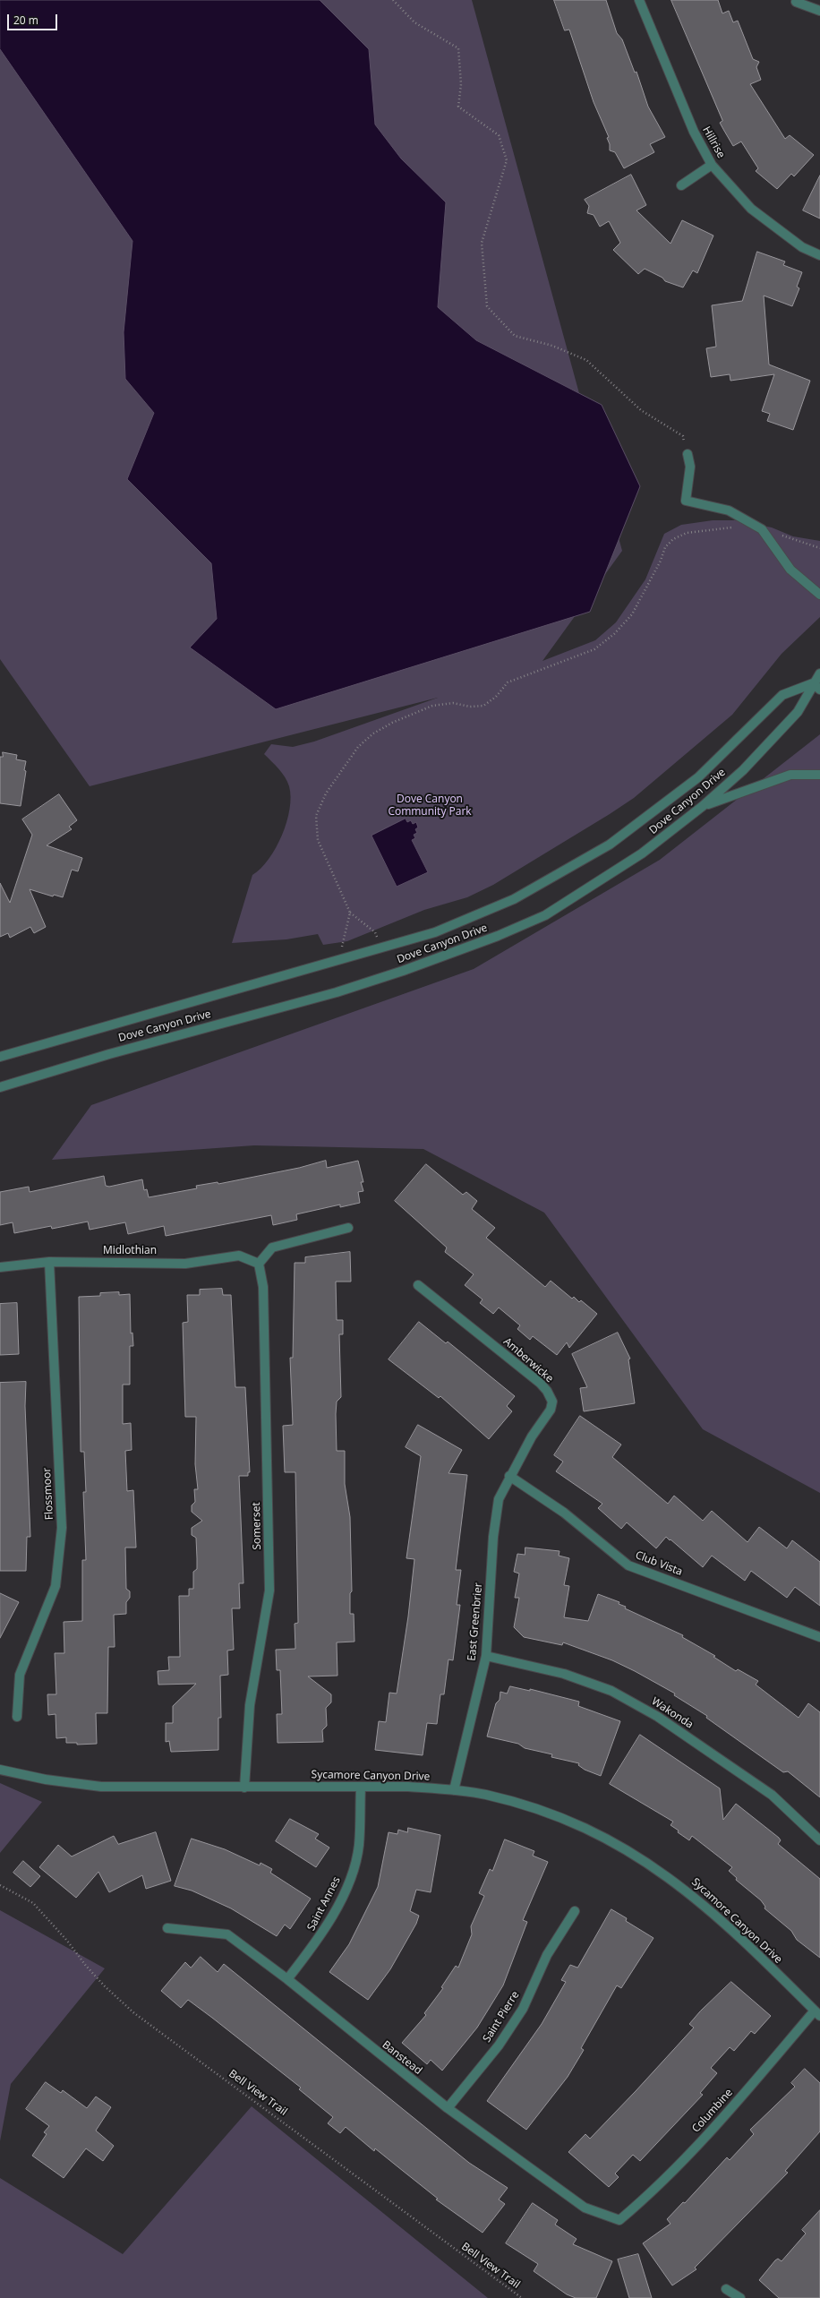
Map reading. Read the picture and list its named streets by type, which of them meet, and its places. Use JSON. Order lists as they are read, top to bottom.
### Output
{
  "streets": {
    "street": [
      "Hillrise",
      "Dove Canyon Drive",
      "Midlothian",
      "Amberwicke",
      "Flossmoor",
      "Somerset",
      "Club Vista",
      "East Greenbrier",
      "Wakonda",
      "Sycamore Canyon Drive",
      "Saint Annes",
      "Saint Pierre",
      "Banstead",
      "Columbine"
    ],
    "path": ["Bell View Trail"]
  },
  "crossings": [
    ["Midlothian", "Flossmoor"],
    ["Midlothian", "Somerset"],
    ["Amberwicke", "Club Vista"],
    ["Amberwicke", "East Greenbrier"],
    ["Somerset", "Sycamore Canyon Drive"],
    ["Club Vista", "East Greenbrier"],
    ["East Greenbrier", "Wakonda"],
    ["East Greenbrier", "Sycamore Canyon Drive"],
    ["Sycamore Canyon Drive", "Saint Annes"],
    ["Sycamore Canyon Drive", "Columbine"],
    ["Saint Annes", "Banstead"],
    ["Saint Pierre", "Banstead"],
    ["Banstead", "Columbine"]
  ],
  "parks": ["Dove Canyon Community Park"],
  "scale_bar": "20 m"
}
